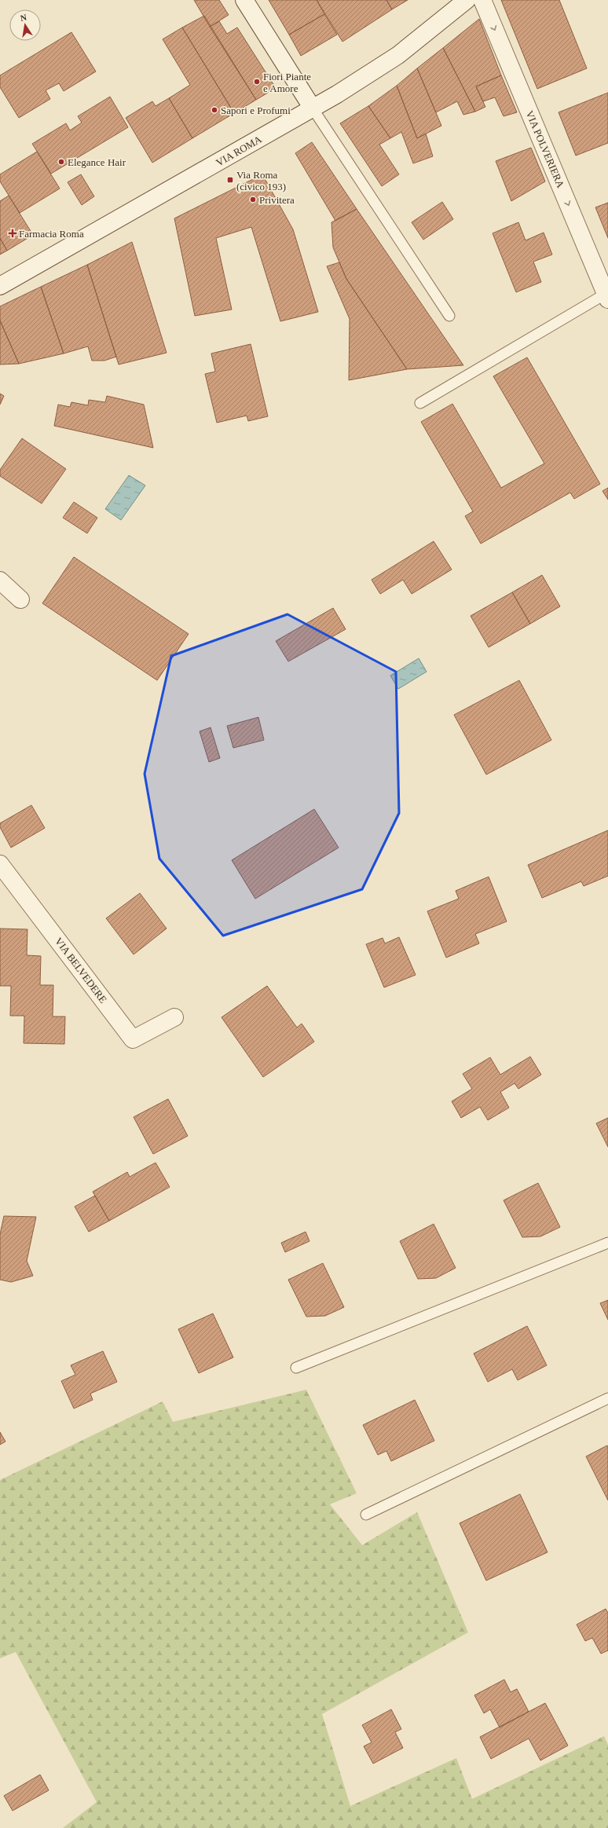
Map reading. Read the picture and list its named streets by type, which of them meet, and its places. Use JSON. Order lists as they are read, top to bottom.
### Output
{
  "streets": {
    "main road": ["VIA POLVERIERA", "VIA ROMA", "VIA BELVEDERE"]
  },
  "one_way": ["VIA POLVERIERA"],
  "places": {
    "other": [
      "Fiori Piante e Amore",
      "Sapori e Profumi",
      "Elegance Hair",
      "Privitera"
    ],
    "transit": ["Via Roma (civico 193)"],
    "health": ["Farmacia Roma"]
  },
  "north": "top"
}
